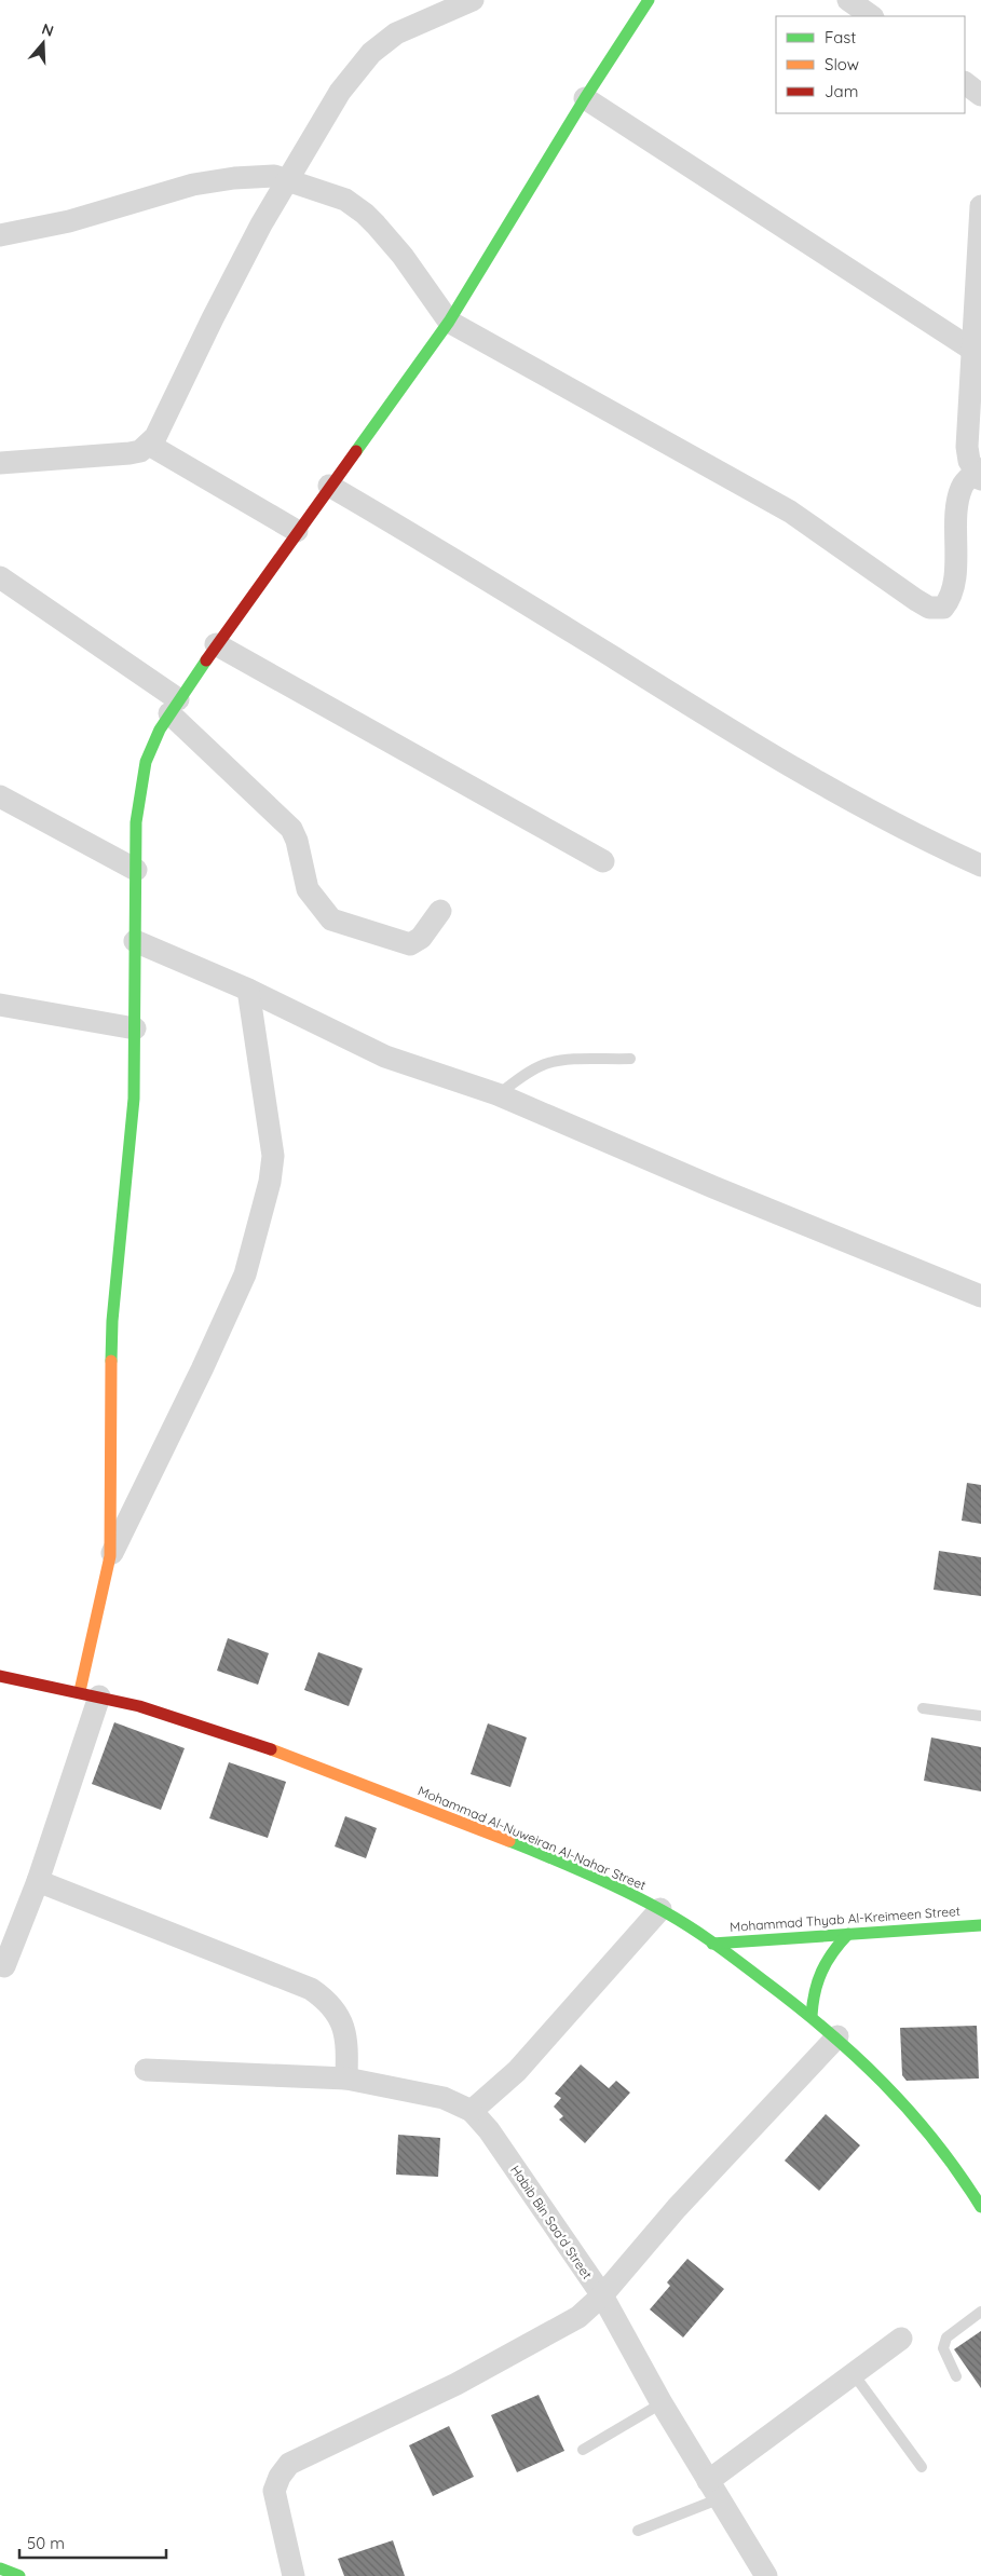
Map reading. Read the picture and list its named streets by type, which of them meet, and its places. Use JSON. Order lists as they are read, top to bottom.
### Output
{
  "streets": {
    "street": ["Mohammad Al-Nuweiran Al-Nahar Street", "Mohammad Thyab Al-Kreimeen Street", "Habib Bin Saa'd Street"]
  },
  "crossings": [
    ["Mohammad Al-Nuweiran Al-Nahar Street", "Mohammad Thyab Al-Kreimeen Street"]
  ],
  "legend": ["Fast", "Slow", "Jam"],
  "scale_bar": "50 m",
  "north": "top"
}
